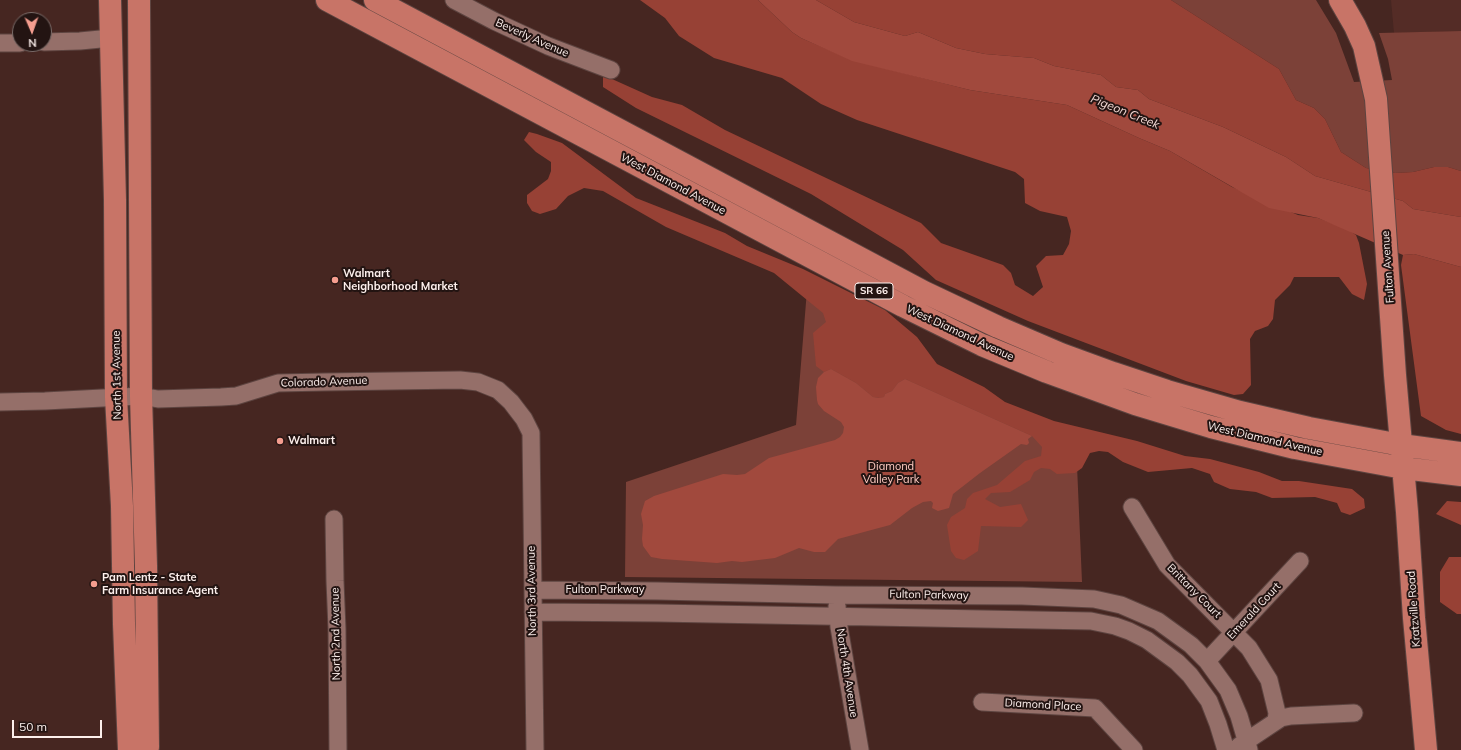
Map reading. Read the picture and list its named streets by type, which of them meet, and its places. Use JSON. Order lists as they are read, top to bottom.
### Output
{
  "streets": {
    "main road": [
      "West Diamond Avenue",
      "Fulton Avenue",
      "SR 66",
      "North 1st Avenue",
      "Kratzville Road"
    ],
    "street": [
      "Beverly Avenue",
      "Colorado Avenue",
      "Fulton Parkway",
      "North 3rd Avenue",
      "Brittany Court",
      "Emerald Court",
      "North 2nd Avenue",
      "North 4th Avenue",
      "Diamond Place"
    ]
  },
  "crossings": [
    ["West Diamond Avenue", "Fulton Avenue"],
    ["West Diamond Avenue", "Kratzville Road"],
    ["Fulton Avenue", "Kratzville Road"],
    ["North 1st Avenue", "Colorado Avenue"],
    ["Colorado Avenue", "North 3rd Avenue"],
    ["Fulton Parkway", "North 3rd Avenue"],
    ["Fulton Parkway", "Emerald Court"],
    ["Fulton Parkway", "North 4th Avenue"],
    ["Brittany Court", "Emerald Court"]
  ],
  "water": ["Pigeon Creek"],
  "parks": ["Diamond Valley Park"],
  "places": ["Walmart Neighborhood Market", "Walmart", "Pam Lentz - State Farm Insurance Agent"],
  "scale_bar": "50 m",
  "north": "bottom"
}
